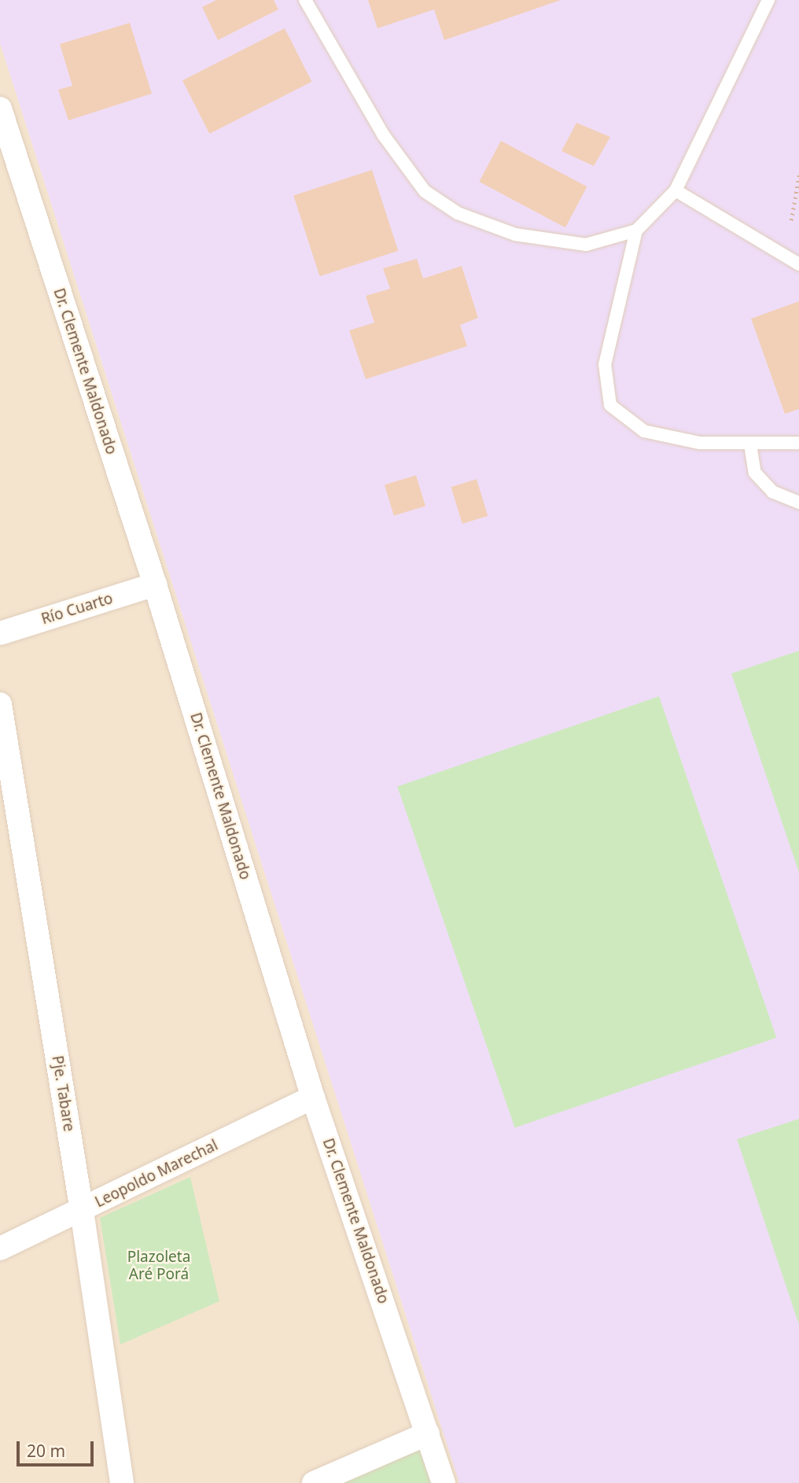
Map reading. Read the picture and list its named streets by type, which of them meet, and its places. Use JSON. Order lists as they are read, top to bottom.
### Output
{
  "streets": {
    "street": [
      "Dr. Clemente Maldonado",
      "Río Cuarto",
      "Pje. Tabare",
      "Leopoldo Marechal"
    ]
  },
  "crossings": [
    ["Dr. Clemente Maldonado", "Río Cuarto"],
    ["Dr. Clemente Maldonado", "Leopoldo Marechal"],
    ["Pje. Tabare", "Leopoldo Marechal"]
  ],
  "parks": ["Plazoleta Aré Porá"],
  "scale_bar": "20 m"
}
